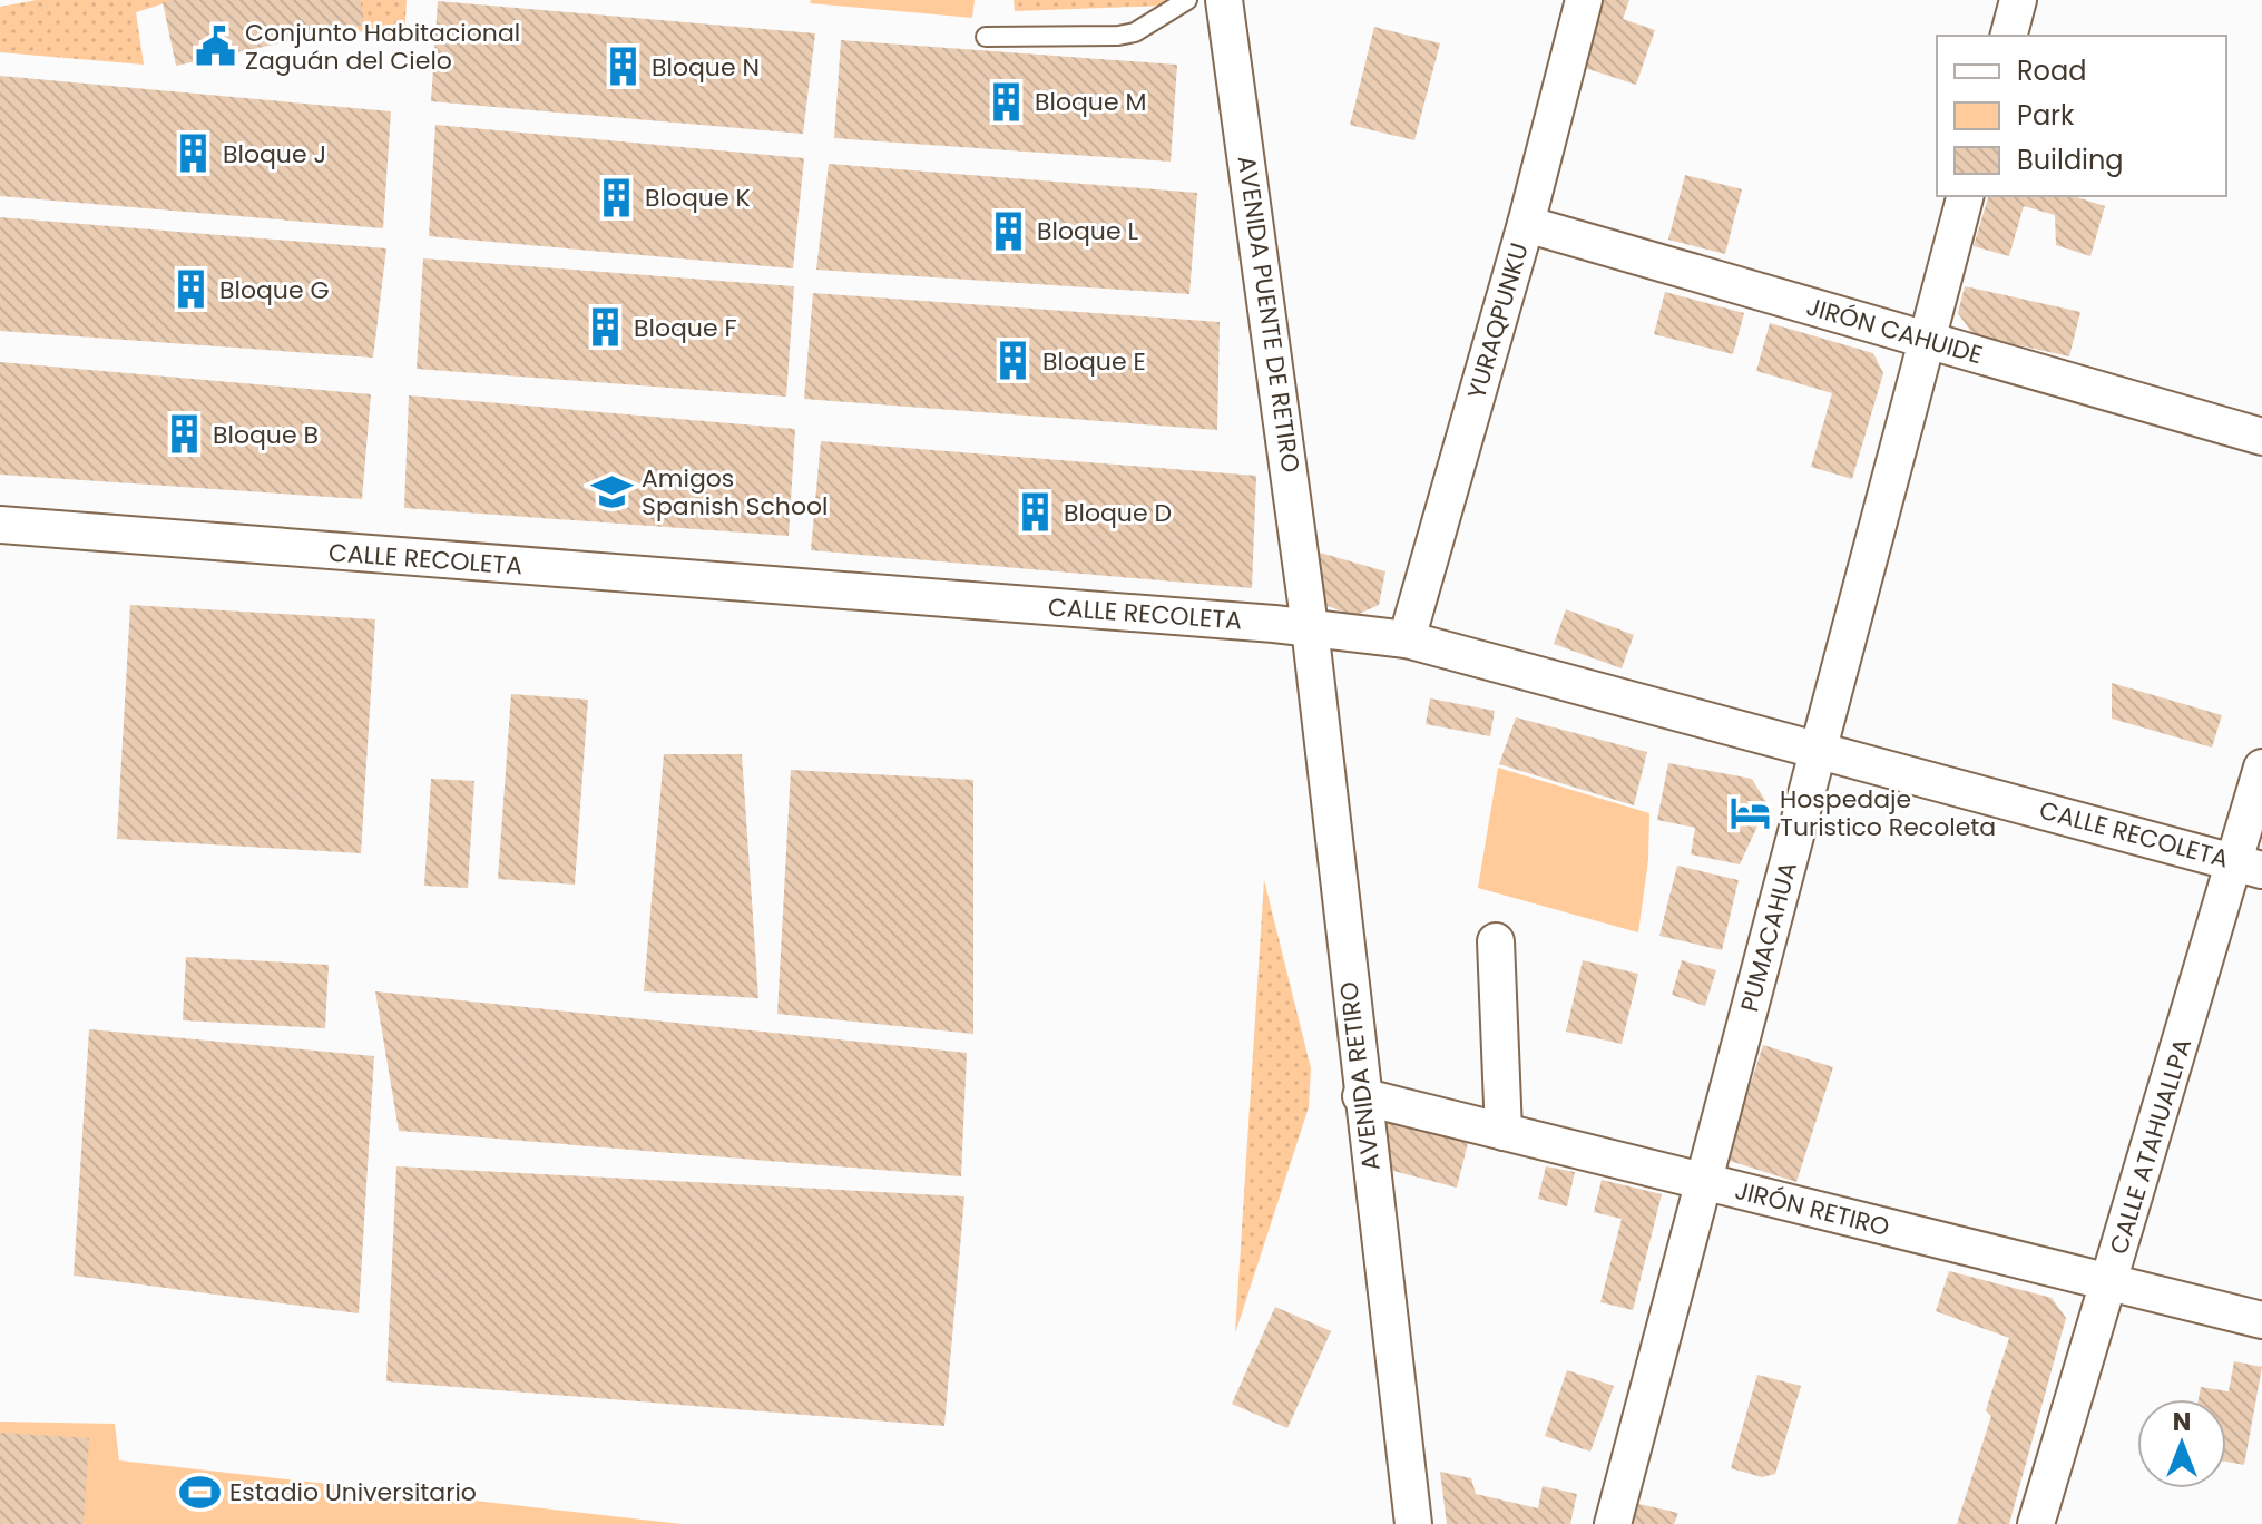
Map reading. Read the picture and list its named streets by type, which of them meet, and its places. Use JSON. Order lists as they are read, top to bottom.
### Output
{
  "streets": {
    "street": [
      "AVENIDA PUENTE DE RETIRO",
      "YURAQPUNKU",
      "JIRÓN CAHUIDE",
      "CALLE RECOLETA",
      "PUMACAHUA",
      "AVENIDA RETIRO",
      "CALLE ATAHUALLPA",
      "JIRÓN RETIRO"
    ]
  },
  "crossings": [
    ["AVENIDA PUENTE DE RETIRO", "CALLE RECOLETA"],
    ["AVENIDA PUENTE DE RETIRO", "AVENIDA RETIRO"],
    ["YURAQPUNKU", "JIRÓN CAHUIDE"],
    ["YURAQPUNKU", "CALLE RECOLETA"],
    ["JIRÓN CAHUIDE", "PUMACAHUA"],
    ["CALLE RECOLETA", "PUMACAHUA"],
    ["CALLE RECOLETA", "AVENIDA RETIRO"],
    ["CALLE RECOLETA", "CALLE ATAHUALLPA"],
    ["PUMACAHUA", "JIRÓN RETIRO"],
    ["AVENIDA RETIRO", "JIRÓN RETIRO"],
    ["CALLE ATAHUALLPA", "JIRÓN RETIRO"]
  ],
  "places": {
    "public building": ["Conjunto Habitacional Zaguán del Cielo"],
    "building": [
      "Bloque N",
      "Bloque M",
      "Bloque J",
      "Bloque K",
      "Bloque L",
      "Bloque G",
      "Bloque F",
      "Bloque E",
      "Bloque B",
      "Bloque D"
    ],
    "school or university": ["Amigos Spanish School"],
    "hotel": ["Hospedaje Turistico Recoleta"],
    "sports": ["Estadio Universitario"]
  },
  "legend": ["Road", "Park", "Building"],
  "north": "top"
}
